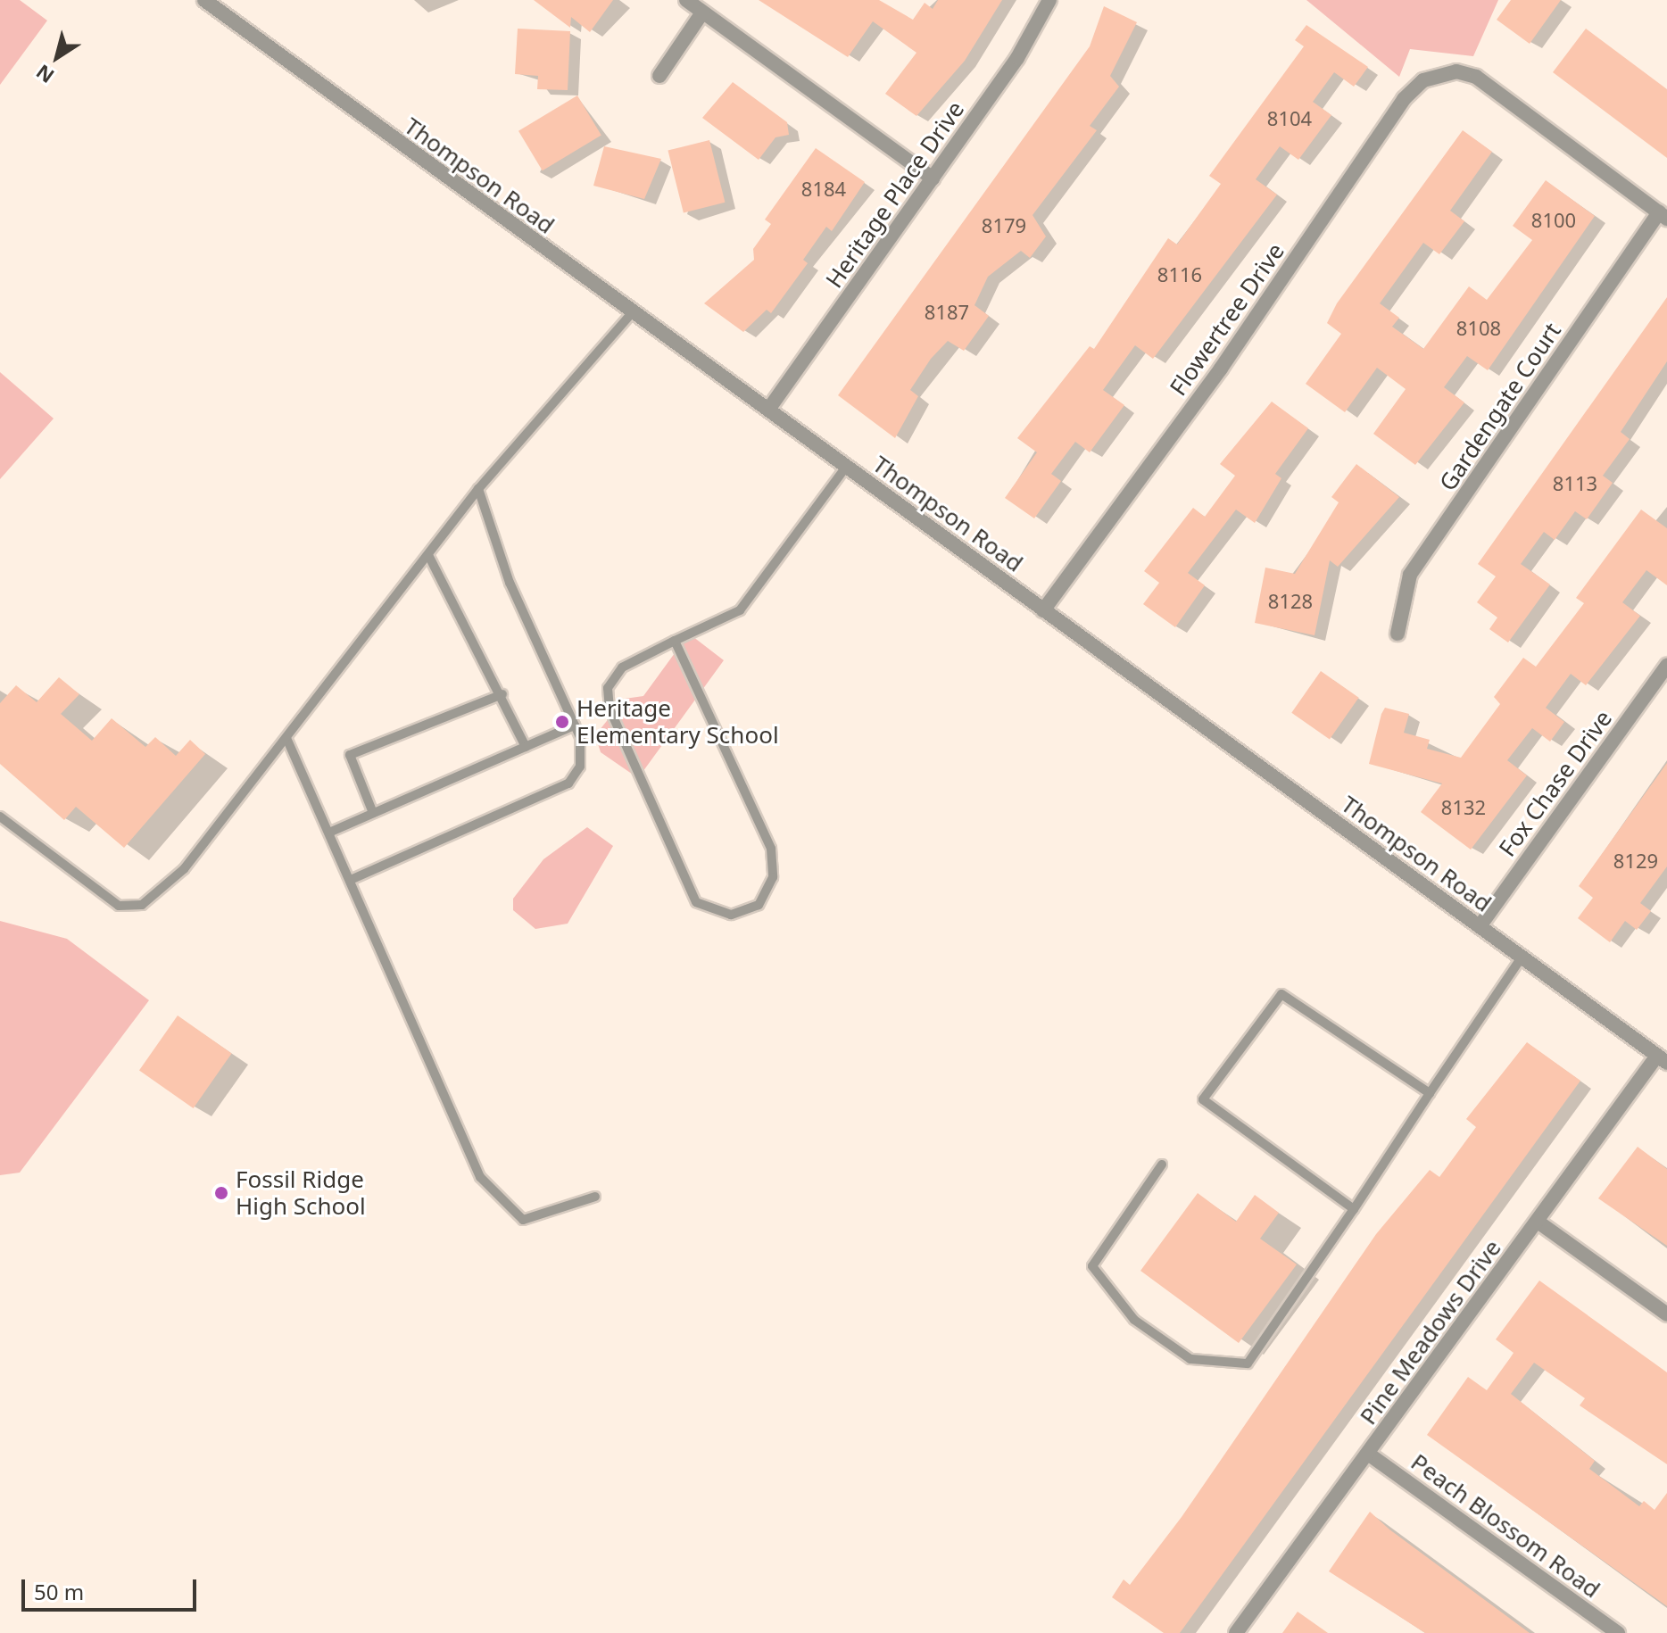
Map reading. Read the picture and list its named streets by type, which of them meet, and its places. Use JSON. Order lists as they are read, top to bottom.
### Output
{
  "streets": {
    "street": [
      "Thompson Road",
      "Heritage Place Drive",
      "Flowertree Drive",
      "Gardengate Court",
      "Fox Chase Drive",
      "Pine Meadows Drive",
      "Peach Blossom Road"
    ]
  },
  "crossings": [
    ["Thompson Road", "Heritage Place Drive"],
    ["Thompson Road", "Flowertree Drive"],
    ["Thompson Road", "Fox Chase Drive"],
    ["Thompson Road", "Pine Meadows Drive"],
    ["Flowertree Drive", "Gardengate Court"],
    ["Pine Meadows Drive", "Peach Blossom Road"]
  ],
  "places": ["Heritage Elementary School", "Fossil Ridge High School"],
  "house_numbers": [
    "8104",
    "8184",
    "8100",
    "8179",
    "8116",
    "8187",
    "8108",
    "8113",
    "8128",
    "8132",
    "8129"
  ],
  "scale_bar": "50 m",
  "north": "bottom left"
}
